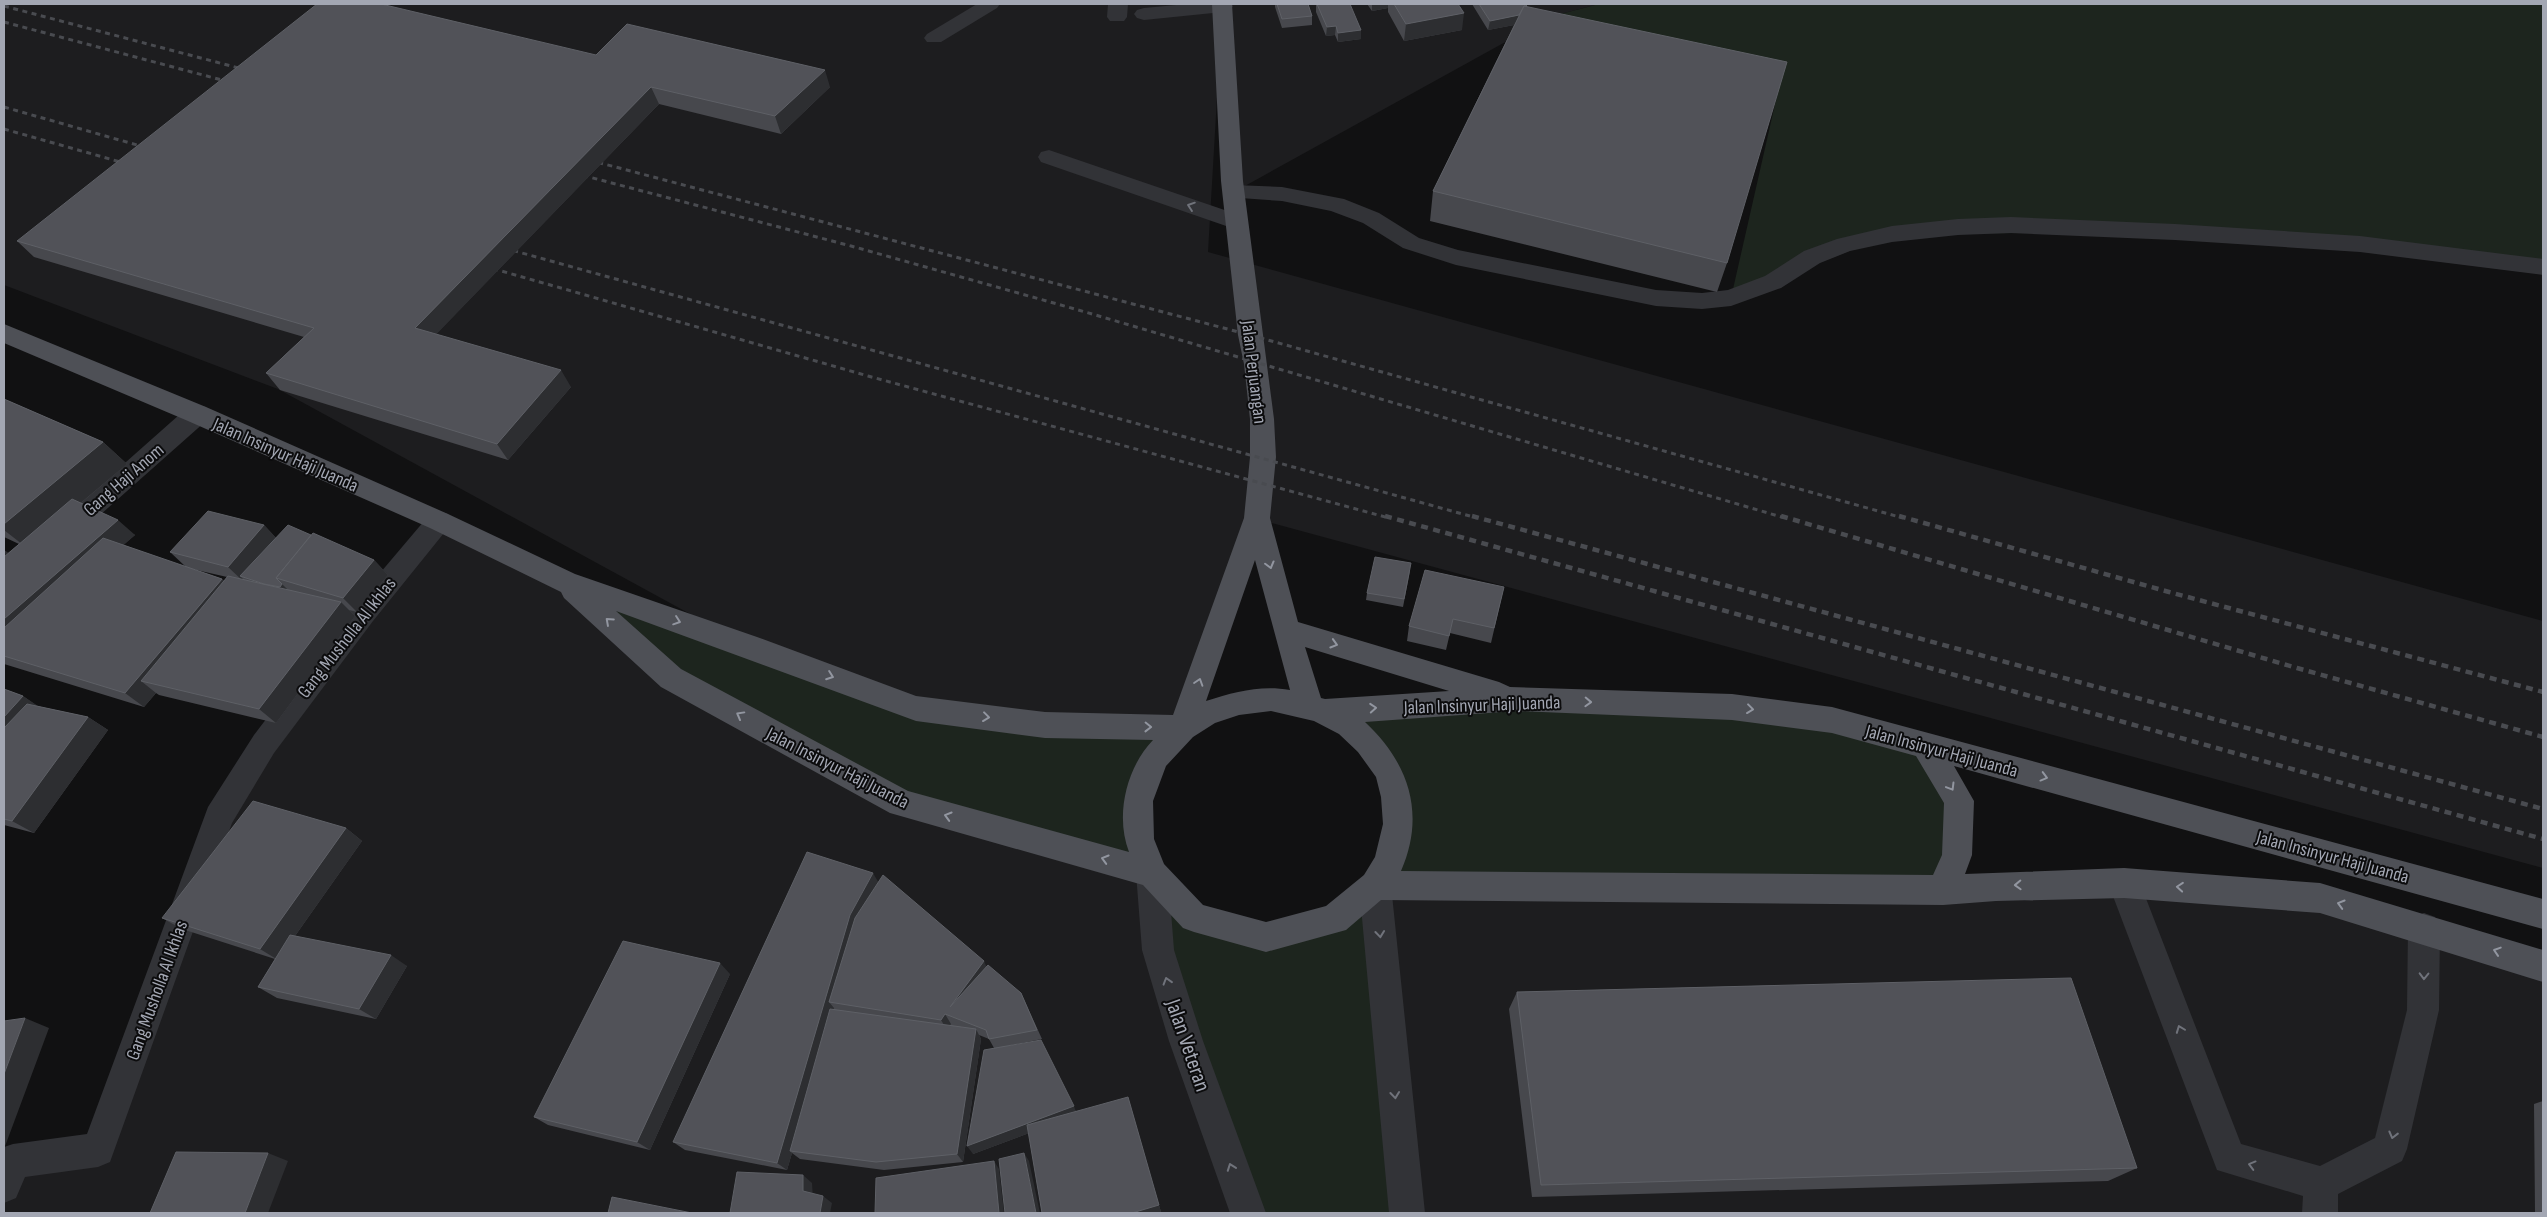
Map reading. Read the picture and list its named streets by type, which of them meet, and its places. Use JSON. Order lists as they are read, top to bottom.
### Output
{
  "streets": {
    "main road": ["Jalan Perjuangan", "Jalan Insinyur Haji Juanda"],
    "street": ["Gang Haji Anom", "Gang Musholla Al Ikhlas", "Jalan Veteran"]
  },
  "crossings": [
    ["Jalan Perjuangan", "Jalan Insinyur Haji Juanda"],
    ["Jalan Insinyur Haji Juanda", "Gang Haji Anom"],
    ["Jalan Insinyur Haji Juanda", "Gang Musholla Al Ikhlas"],
    ["Jalan Insinyur Haji Juanda", "Jalan Veteran"]
  ]
}
